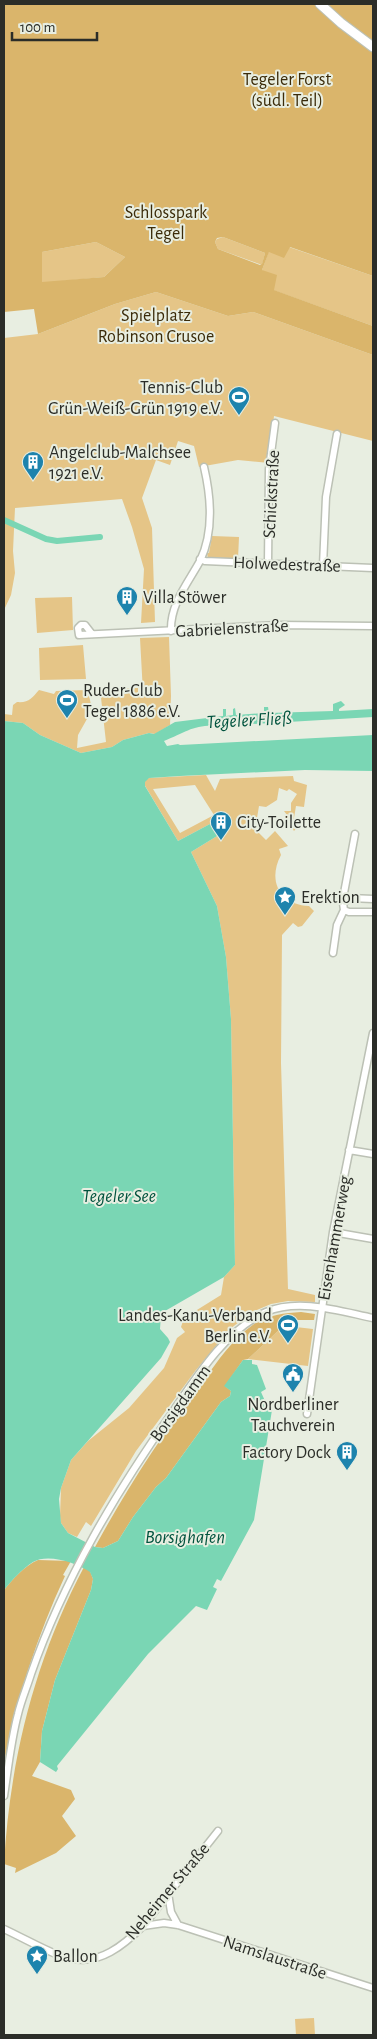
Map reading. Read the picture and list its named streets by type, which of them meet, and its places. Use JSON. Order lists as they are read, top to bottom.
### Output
{
  "streets": {
    "street": [
      "Schickstraße",
      "Holwedestraße",
      "Gabrielenstraße",
      "Eisenhammerweg",
      "Borsigdamm",
      "Neheimer Straße",
      "Namslaustraße"
    ]
  },
  "crossings": [
    ["Schickstraße", "Holwedestraße"],
    ["Eisenhammerweg", "Borsigdamm"],
    ["Neheimer Straße", "Namslaustraße"]
  ],
  "water": ["Tegeler Fließ", "Tegeler See", "Borsighafen"],
  "parks": ["Tegeler Forst (südl. Teil)", "Schlosspark Tegel", "Spielplatz Robinson Crusoe"],
  "places": {
    "sports": ["Tennis-Club Grün-Weiß-Grün 1919 e.V.", "Ruder-Club Tegel 1886 e.V.", "Landes-Kanu-Verband Berlin e.V."],
    "building": [
      "Angelclub-Malchsee 1921 e.V.",
      "Villa Stöwer",
      "City-Toilette",
      "Factory Dock"
    ],
    "place": ["Erektion", "Ballon"],
    "public building": ["Nordberliner Tauchverein"]
  },
  "scale_bar": "100 m"
}
